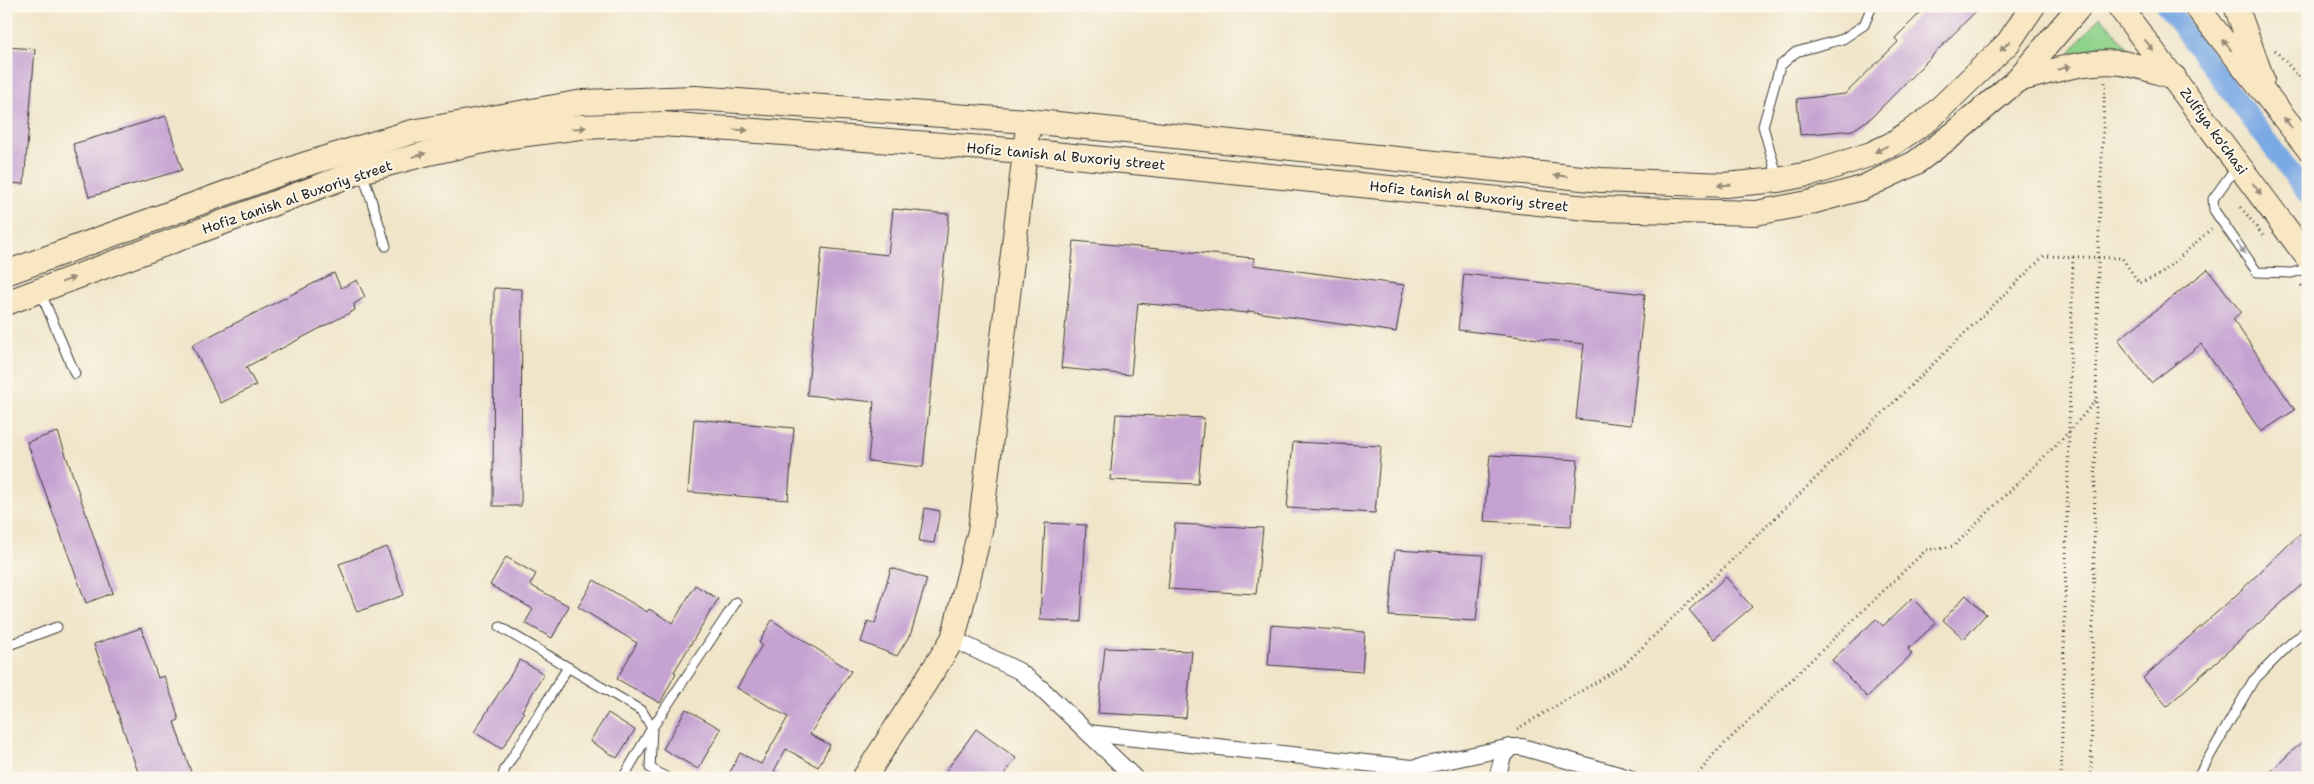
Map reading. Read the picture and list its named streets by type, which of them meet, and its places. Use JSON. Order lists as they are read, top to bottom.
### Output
{
  "streets": {
    "main road": ["Zulfiya ko'chasi", "Hofiz tanish al Buxoriy street"]
  }
}
